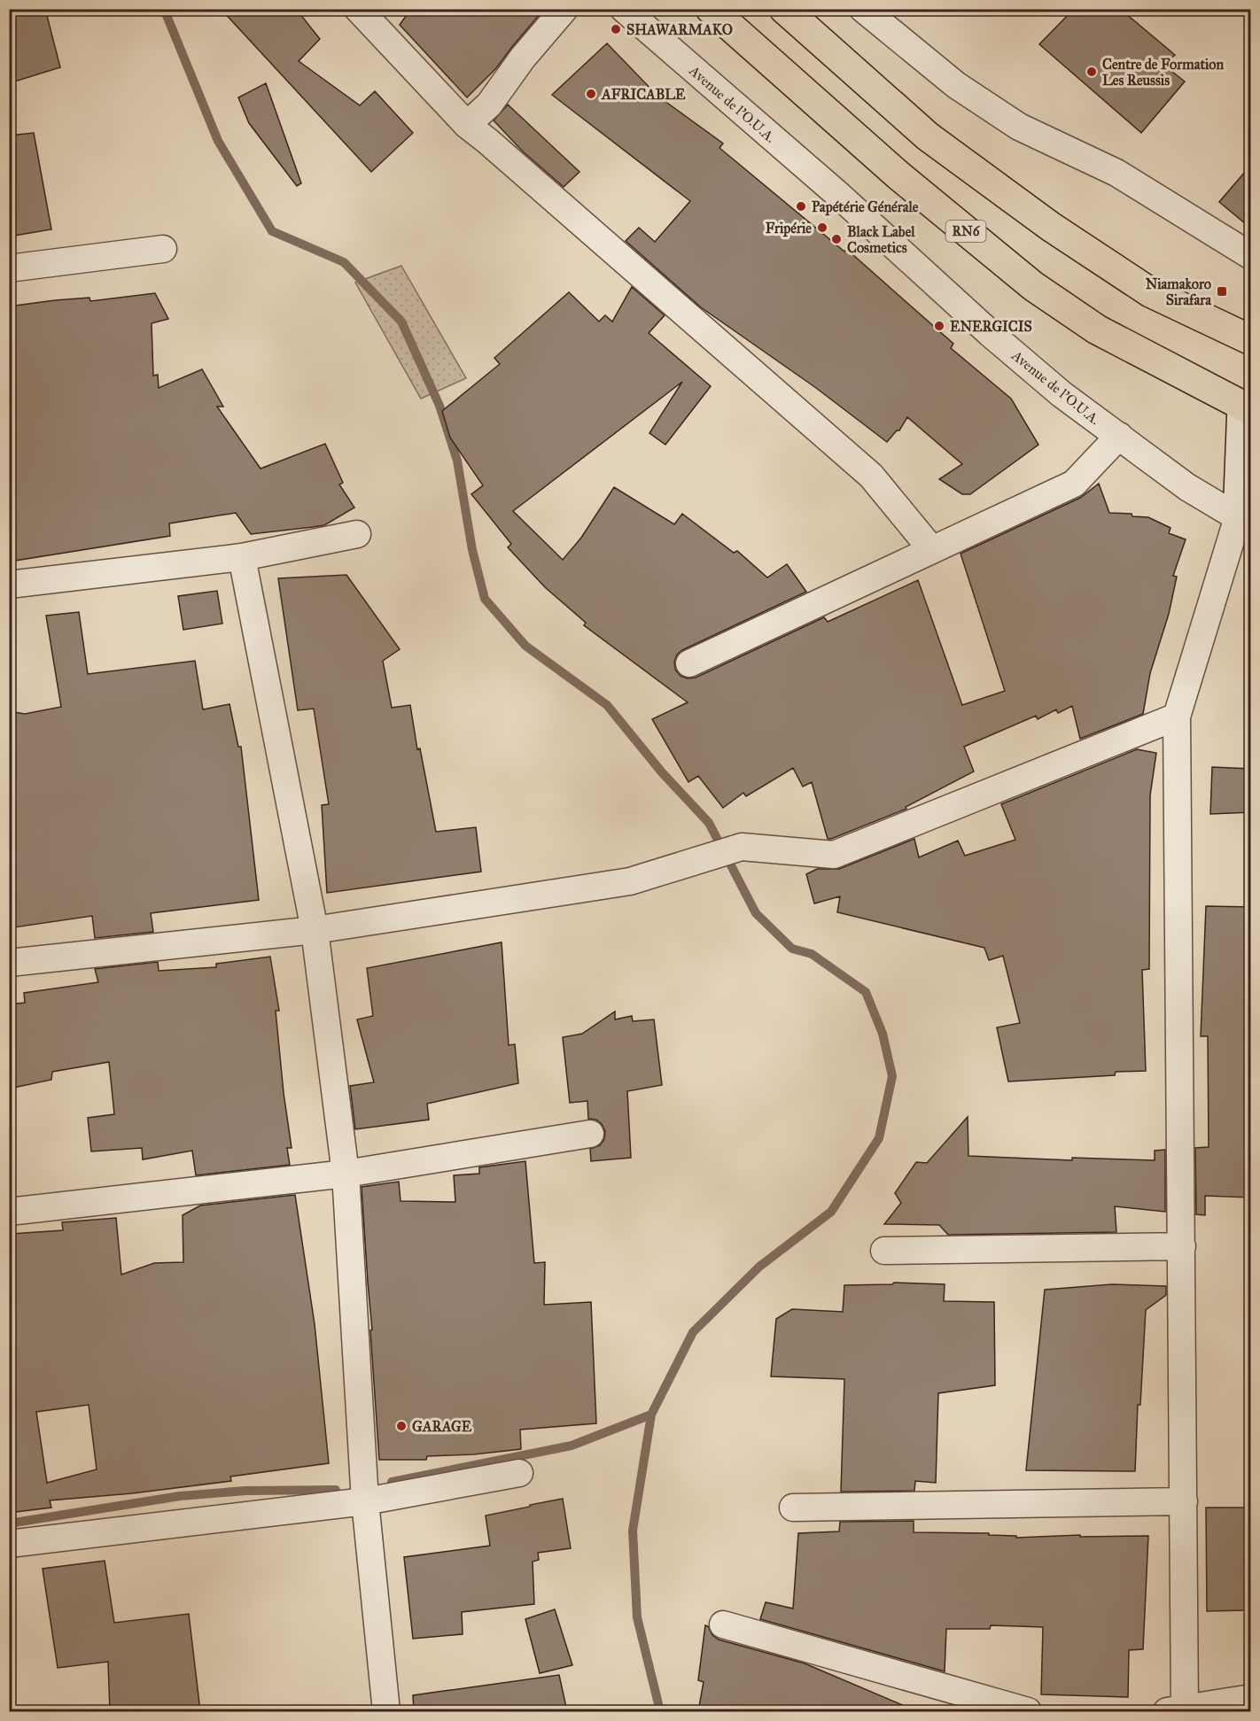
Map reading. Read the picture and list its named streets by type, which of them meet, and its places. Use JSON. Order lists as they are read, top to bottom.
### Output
{
  "streets": {
    "highway": ["RN6"],
    "street": ["Avenue de l'O.U.A."]
  },
  "places": {
    "other": [
      "SHAWARMAKO",
      "Centre de Formation Les Reussis",
      "AFRICABLE",
      "Papétérie Générale",
      "Fripérie",
      "Black Label Cosmetics",
      "ENERGICIS",
      "GARAGE"
    ],
    "transit": ["Niamakoro Sirafara"]
  }
}
